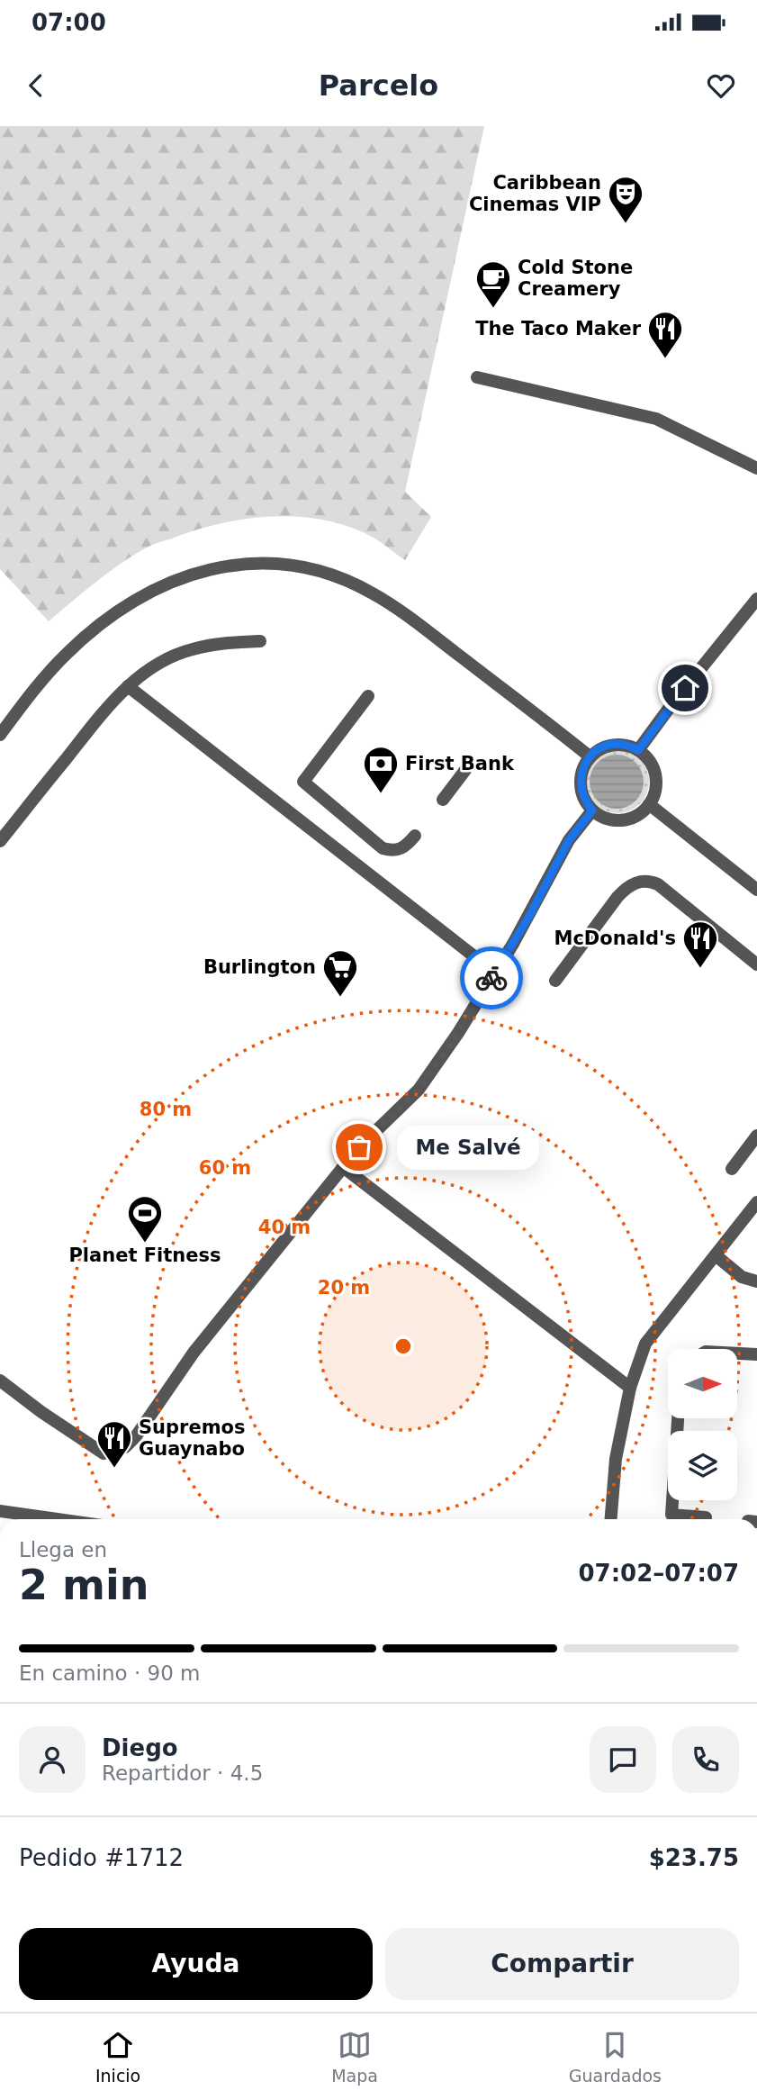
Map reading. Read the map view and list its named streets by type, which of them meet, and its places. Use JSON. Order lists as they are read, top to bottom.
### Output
{
  "places": {
    "theatre": ["Caribbean Cinemas VIP"],
    "cafe": ["Cold Stone Creamery"],
    "restaurant": ["The Taco Maker", "McDonald's", "Supremos Guaynabo"],
    "bank": ["First Bank"],
    "supermarket": ["Burlington"],
    "other": ["Me Salvé"],
    "sports": ["Planet Fitness"]
  },
  "north": "right",
  "page": {
    "status": "07:00",
    "header": "Parcelo",
    "bubble": "Me Salvé",
    "heading": ["2 min", "Llega en", "07:02–07:07"],
    "panel": [
      "Diego",
      "Repartidor · 4.5",
      "Pedido #1712",
      "$23.75"
    ],
    "bar": "En camino · 90 m",
    "buttons": ["Ayuda", "Compartir"],
    "tabs": ["Inicio", "Mapa", "Guardados"]
  },
  "rings": [
    "80 m",
    "60 m",
    "40 m",
    "20 m"
  ]
}
